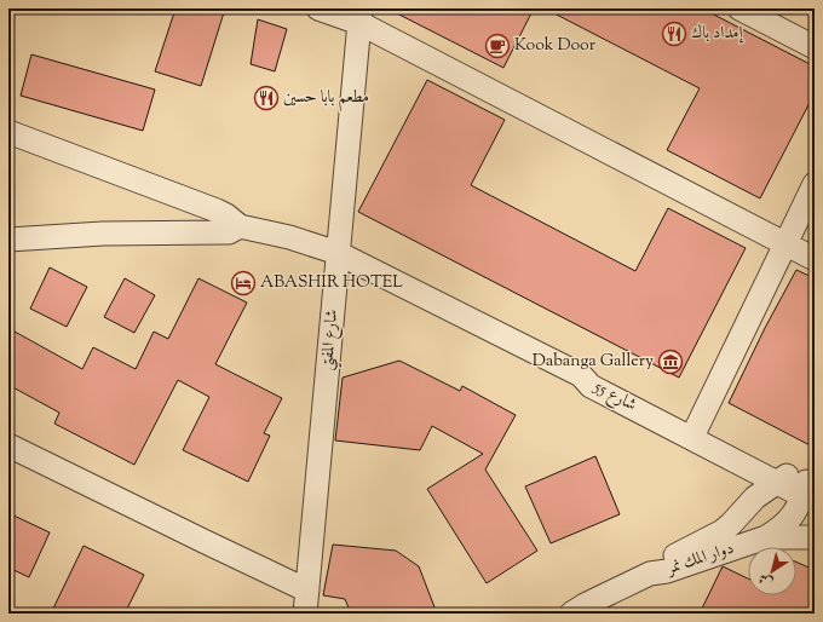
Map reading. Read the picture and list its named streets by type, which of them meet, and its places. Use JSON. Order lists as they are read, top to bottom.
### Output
{
  "streets": {
    "street": ["شارع المفتي", "شارع 55", "دوار المك نمر"]
  },
  "crossings": [
    ["شارع المفتي", "شارع 55"],
    ["شارع 55", "دوار المك نمر"]
  ],
  "places": {
    "restaurant": ["إمداد باك", "مطعم بابا حسين"],
    "cafe": ["Kook Door"],
    "hotel": ["ABASHIR HOTEL"],
    "museum": ["Dabanga Gallery"]
  },
  "north": "bottom left"
}
